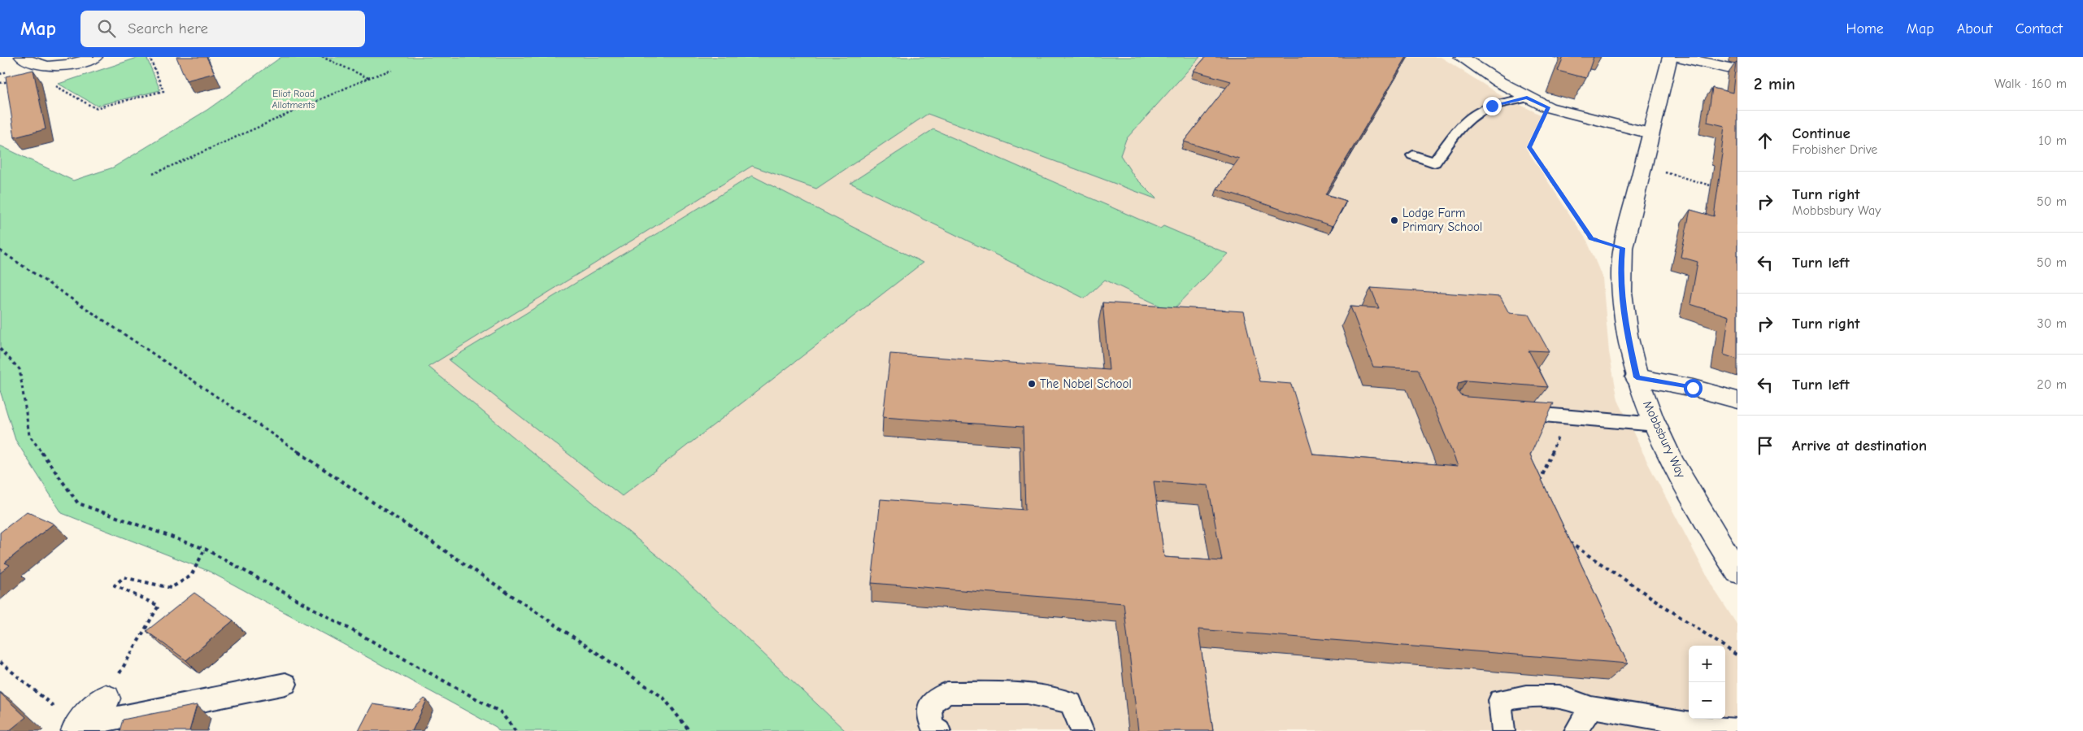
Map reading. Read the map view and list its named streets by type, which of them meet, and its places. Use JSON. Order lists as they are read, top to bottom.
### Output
{
  "streets": {
    "street": ["Mobbsbury Way"]
  },
  "parks": ["Eliot Road Allotments"],
  "places": ["Lodge Farm Primary School", "The Nobel School"],
  "page": {
    "header": "Map",
    "search": "Search here",
    "nav": [
      "Home",
      "Map",
      "About",
      "Contact"
    ],
    "heading": ["2 min", "Walk · 160 m"],
    "list": [
      ["Continue", "Frobisher Drive", "10 m"],
      ["Turn right", "Mobbsbury Way", "50 m"],
      ["Turn left", "50 m"],
      ["Turn right", "30 m"],
      ["Turn left", "20 m"],
      "Arrive at destination"
    ],
    "map_buttons": ["+", "−"]
  }
}
